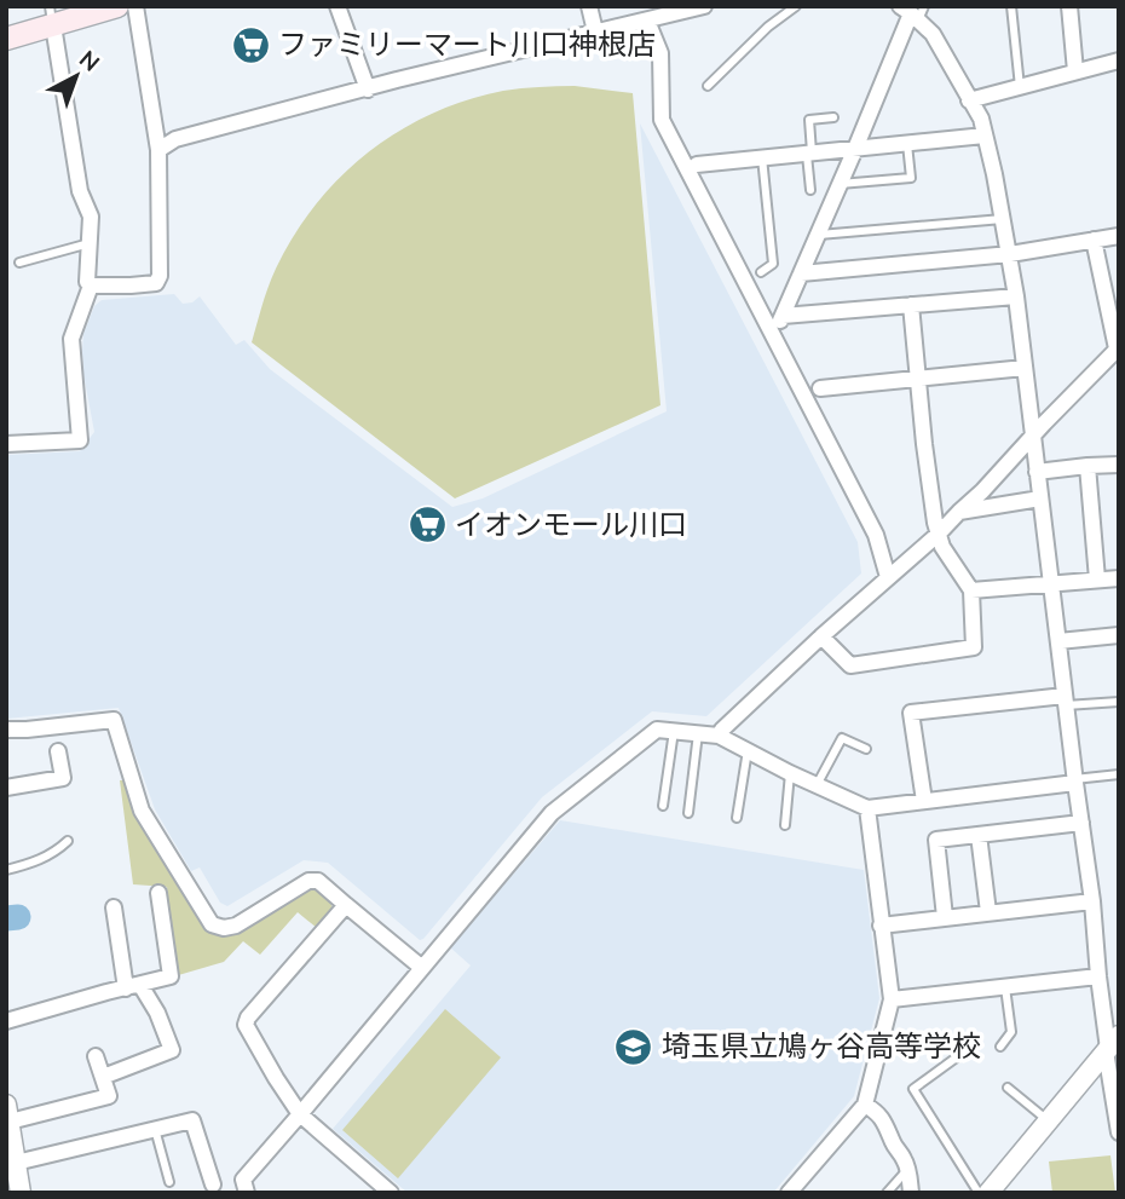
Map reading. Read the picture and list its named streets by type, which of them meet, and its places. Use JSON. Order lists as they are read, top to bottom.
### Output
{
  "places": {
    "supermarket": ["ファミリーマート川口神根店", "イオンモール川口"],
    "school or university": ["埼玉県立鳩ヶ谷高等学校"]
  },
  "north": "top right"
}
